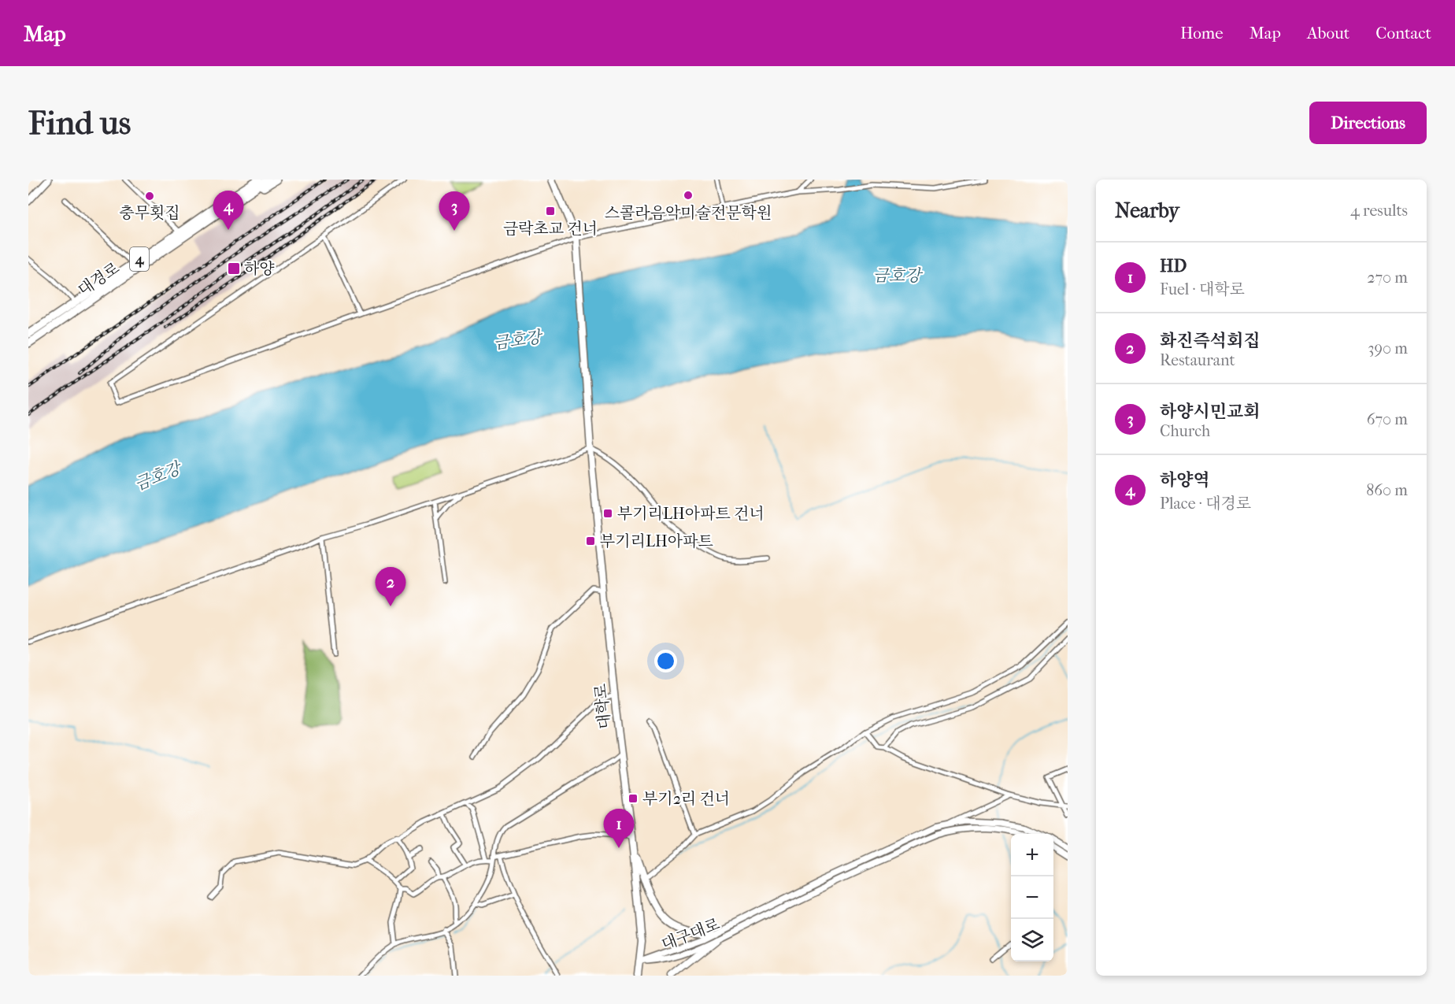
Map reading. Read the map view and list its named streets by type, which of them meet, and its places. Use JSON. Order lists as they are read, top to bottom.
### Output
{
  "streets": {
    "main road": ["4", "대경로", "대학로"],
    "street": ["대구대로"]
  },
  "crossings": [
    ["대학로", "대구대로"]
  ],
  "water": ["금호강"],
  "places": {
    "other": ["스콜라음악미술전문학원", "충무횟집"],
    "transit": [
      "금락초교 건너",
      "하양",
      "부기리LH아파트 건너",
      "부기리LH아파트",
      "부기2리 건너"
    ]
  },
  "page": {
    "header": "Map",
    "nav": [
      "Home",
      "Map",
      "About",
      "Contact"
    ],
    "buttons": "Directions",
    "title": "Find us",
    "heading": ["Nearby", "4 results"],
    "pins": [
      "4",
      "3",
      "2",
      "1"
    ],
    "list": [
      {
        "mark": "1",
        "name": "HD",
        "note": "Fuel · 대학로",
        "value": "270 m"
      },
      {
        "mark": "2",
        "name": "화진즉석회집",
        "note": "Restaurant",
        "value": "390 m"
      },
      {
        "mark": "3",
        "name": "하양시민교회",
        "note": "Church",
        "value": "670 m"
      },
      {
        "mark": "4",
        "name": "하양역",
        "note": "Place · 대경로",
        "value": "860 m"
      }
    ],
    "map_buttons": ["+", "−"]
  }
}
